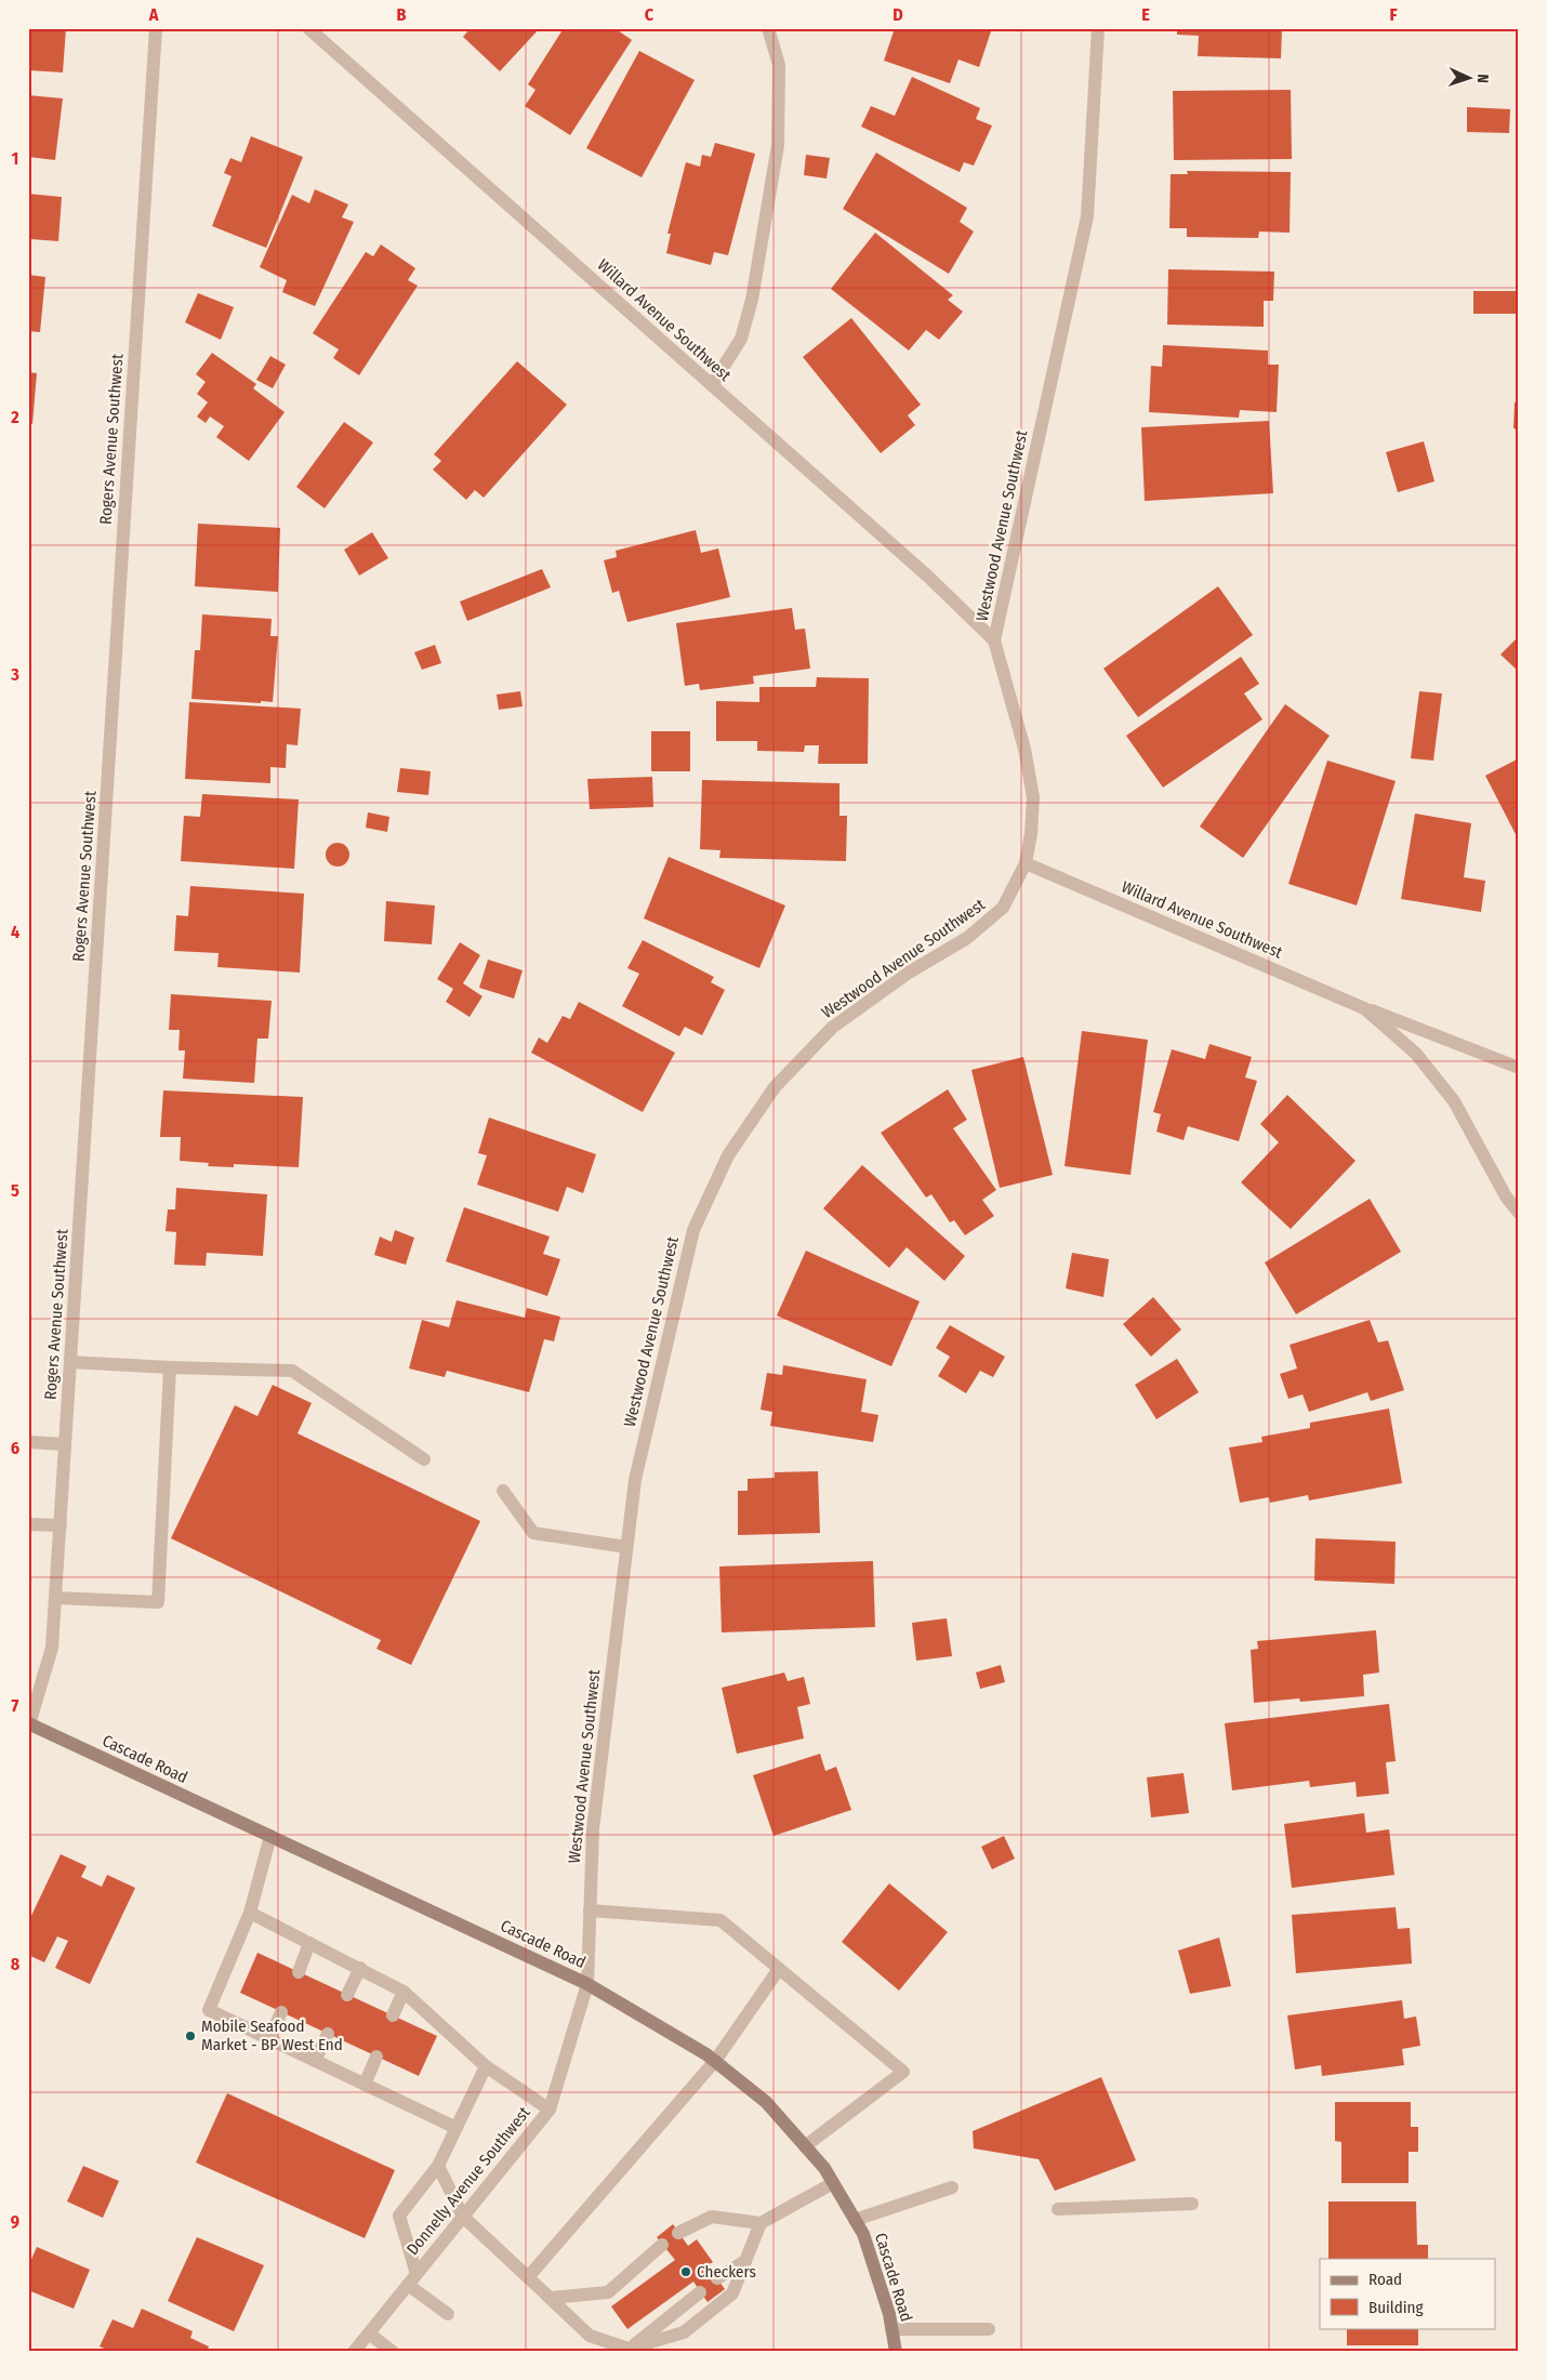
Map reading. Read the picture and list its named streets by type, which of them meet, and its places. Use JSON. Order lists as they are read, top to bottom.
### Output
{
  "streets": {
    "main road": ["Cascade Road"],
    "street": [
      "Willard Avenue Southwest",
      "Rogers Avenue Southwest",
      "Westwood Avenue Southwest",
      "Donnelly Avenue Southwest"
    ]
  },
  "crossings": [
    ["Willard Avenue Southwest", "Westwood Avenue Southwest"],
    ["Rogers Avenue Southwest", "Cascade Road"],
    ["Westwood Avenue Southwest", "Cascade Road"],
    ["Westwood Avenue Southwest", "Donnelly Avenue Southwest"],
    ["Cascade Road", "Donnelly Avenue Southwest"]
  ],
  "places": ["Mobile Seafood Market - BP West End", "Checkers"],
  "legend": ["Road", "Building"],
  "north": "right",
  "grid": {
    "columns": [
      "A",
      "B",
      "C",
      "D",
      "E",
      "F"
    ],
    "rows": [
      "1",
      "2",
      "3",
      "4",
      "5",
      "6",
      "7",
      "8",
      "9"
    ]
  }
}
